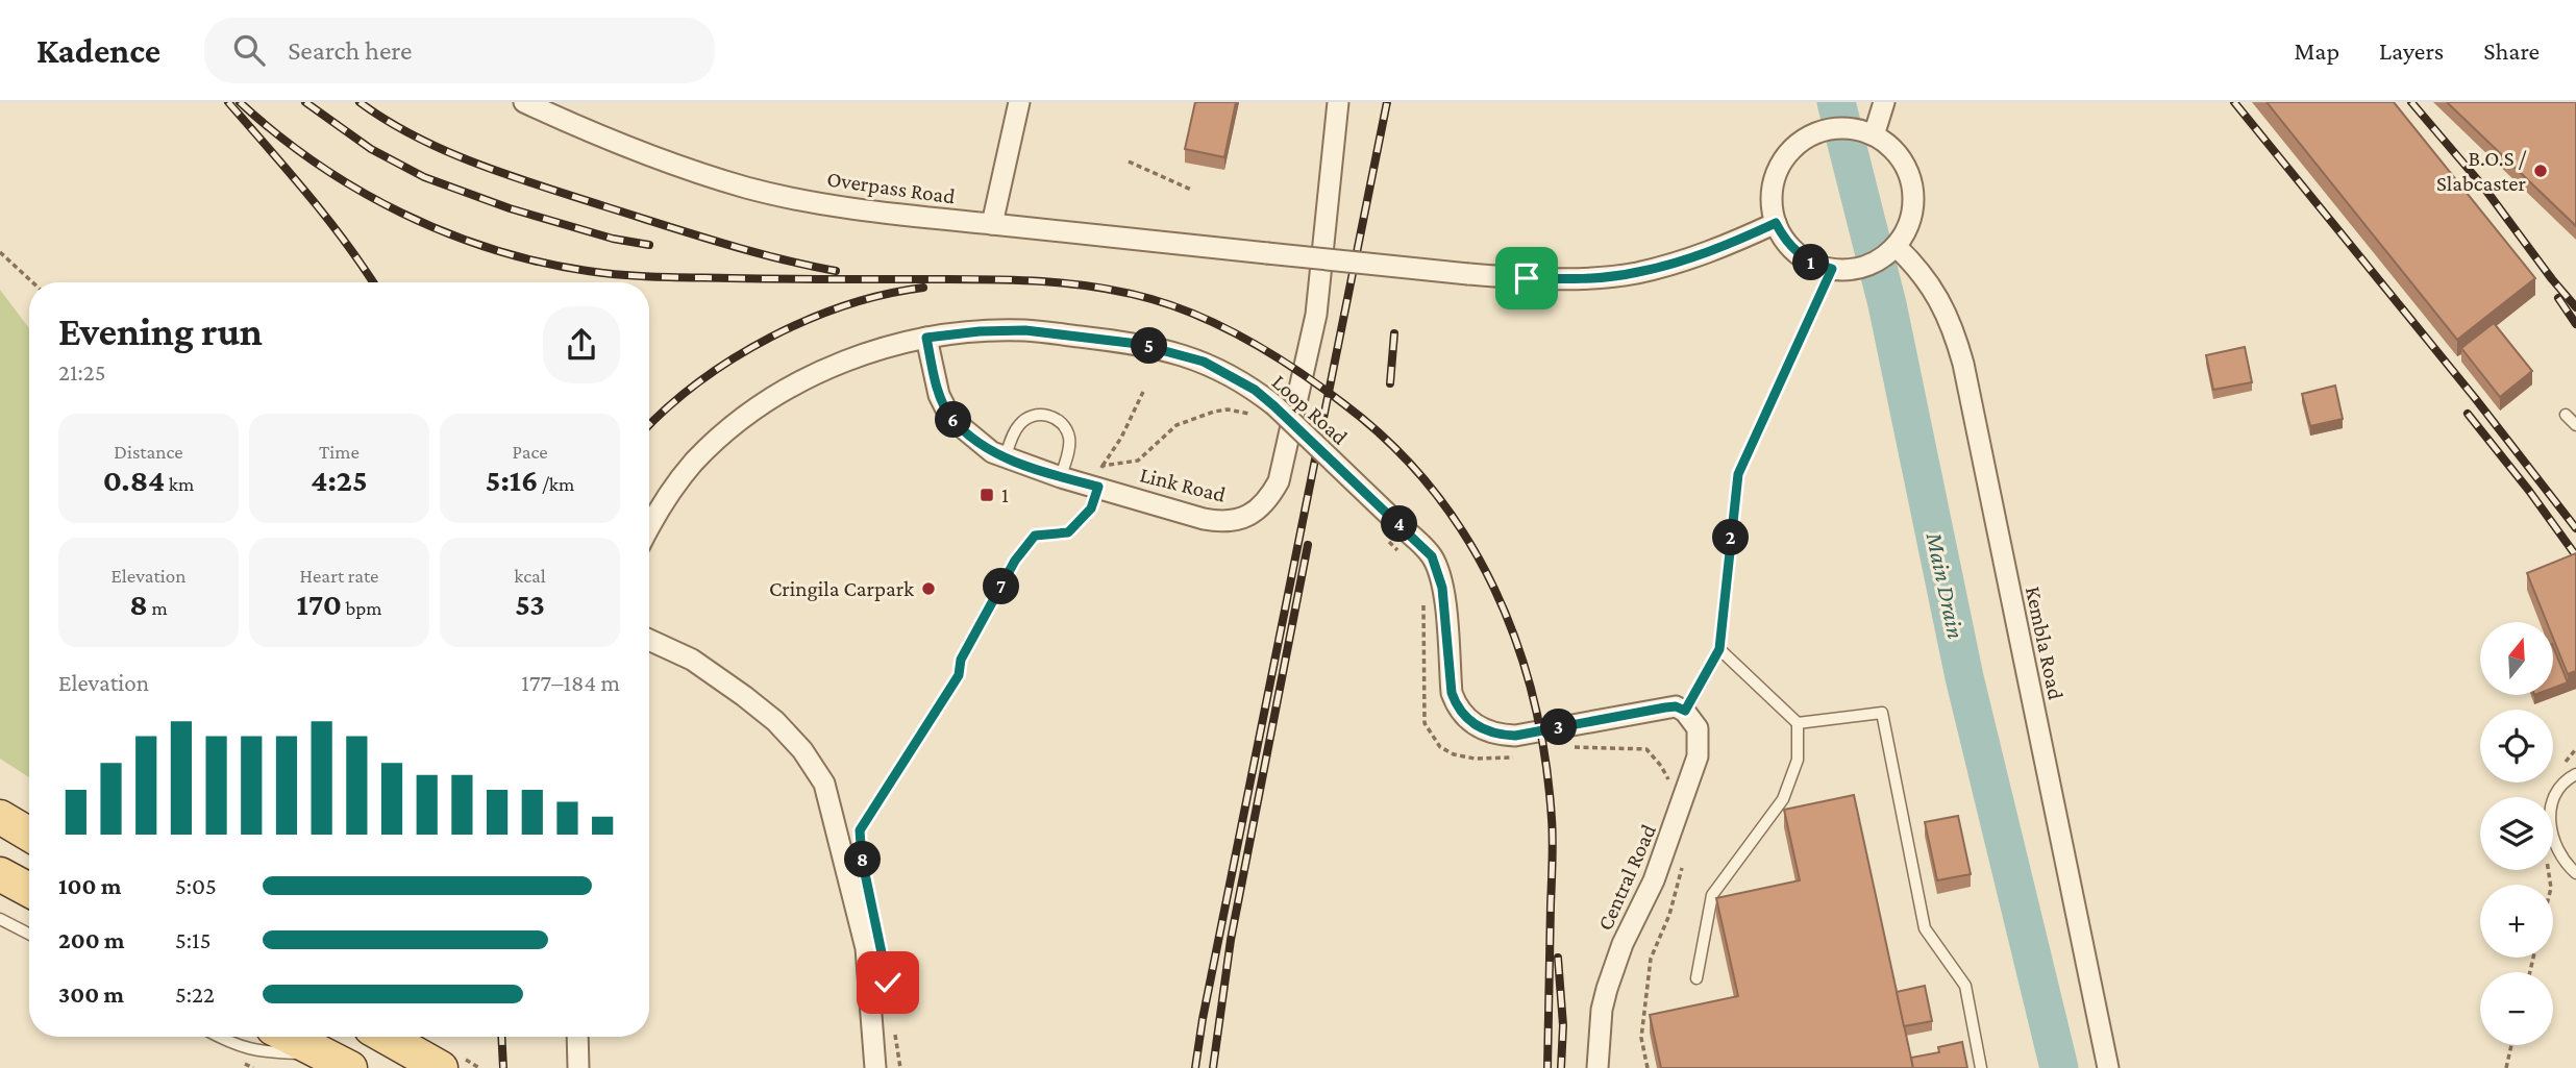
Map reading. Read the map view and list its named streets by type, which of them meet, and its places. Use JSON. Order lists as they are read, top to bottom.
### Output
{
  "streets": {
    "street": [
      "Overpass Road",
      "Loop Road",
      "Link Road",
      "Kembla Road",
      "Central Road"
    ]
  },
  "crossings": [
    ["Overpass Road", "Kembla Road"],
    ["Loop Road", "Link Road"],
    ["Loop Road", "Central Road"]
  ],
  "water": ["Main Drain"],
  "places": {
    "other": ["B.O.S / Slabcaster", "Cringila Carpark"],
    "transit": ["1"]
  },
  "north": "top",
  "page": {
    "header": "Kadence",
    "search": "Search here",
    "nav": ["Map", "Layers", "Share"],
    "pins": [
      "1",
      "5",
      "6",
      "4",
      "2",
      "7",
      "3",
      "8"
    ],
    "heading": ["Evening run", "21:25"],
    "stats": [
      ["Distance", "0.84 km"],
      ["Time", "4:25"],
      ["Pace", "5:16 /km"],
      ["Elevation", "8 m"],
      ["Heart rate", "170 bpm"],
      ["kcal", "53"]
    ],
    "map_buttons": ["+", "−"],
    "chart": ["Elevation", "177–184 m"],
    "list": [
      {
        "name": "100 m",
        "note": "5:05"
      },
      {
        "name": "200 m",
        "note": "5:15"
      },
      {
        "name": "300 m",
        "note": "5:22"
      }
    ]
  }
}
